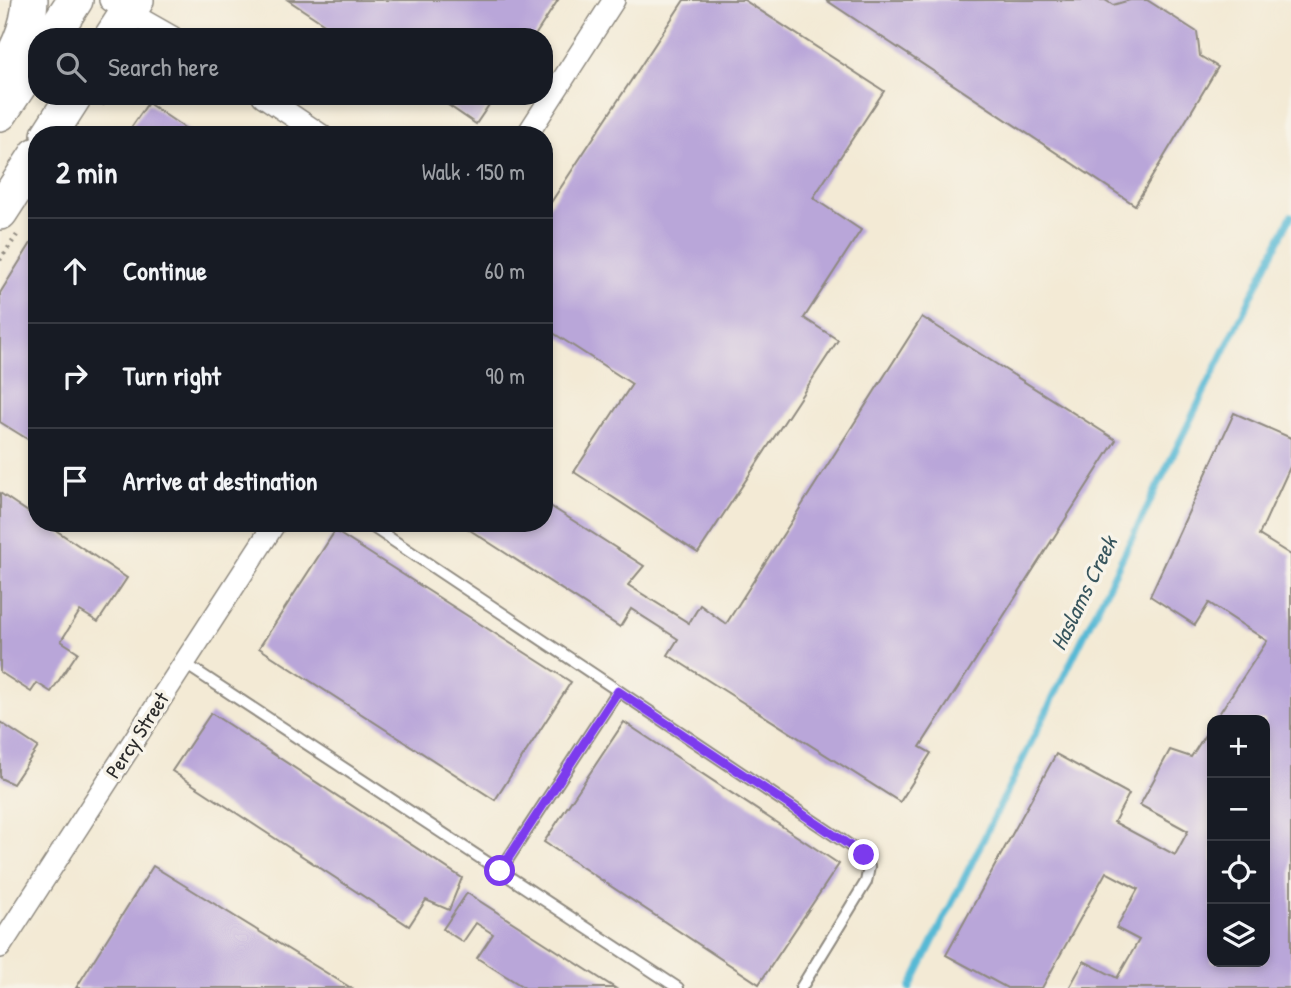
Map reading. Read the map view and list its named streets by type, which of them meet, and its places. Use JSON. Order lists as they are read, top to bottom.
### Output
{
  "streets": {
    "street": ["Percy Street"]
  },
  "water": ["Haslams Creek"],
  "page": {
    "search": "Search here",
    "heading": ["2 min", "Walk · 150 m"],
    "list": [
      ["Continue", "60 m"],
      ["Turn right", "90 m"],
      "Arrive at destination"
    ],
    "map_buttons": ["+", "−"]
  }
}
